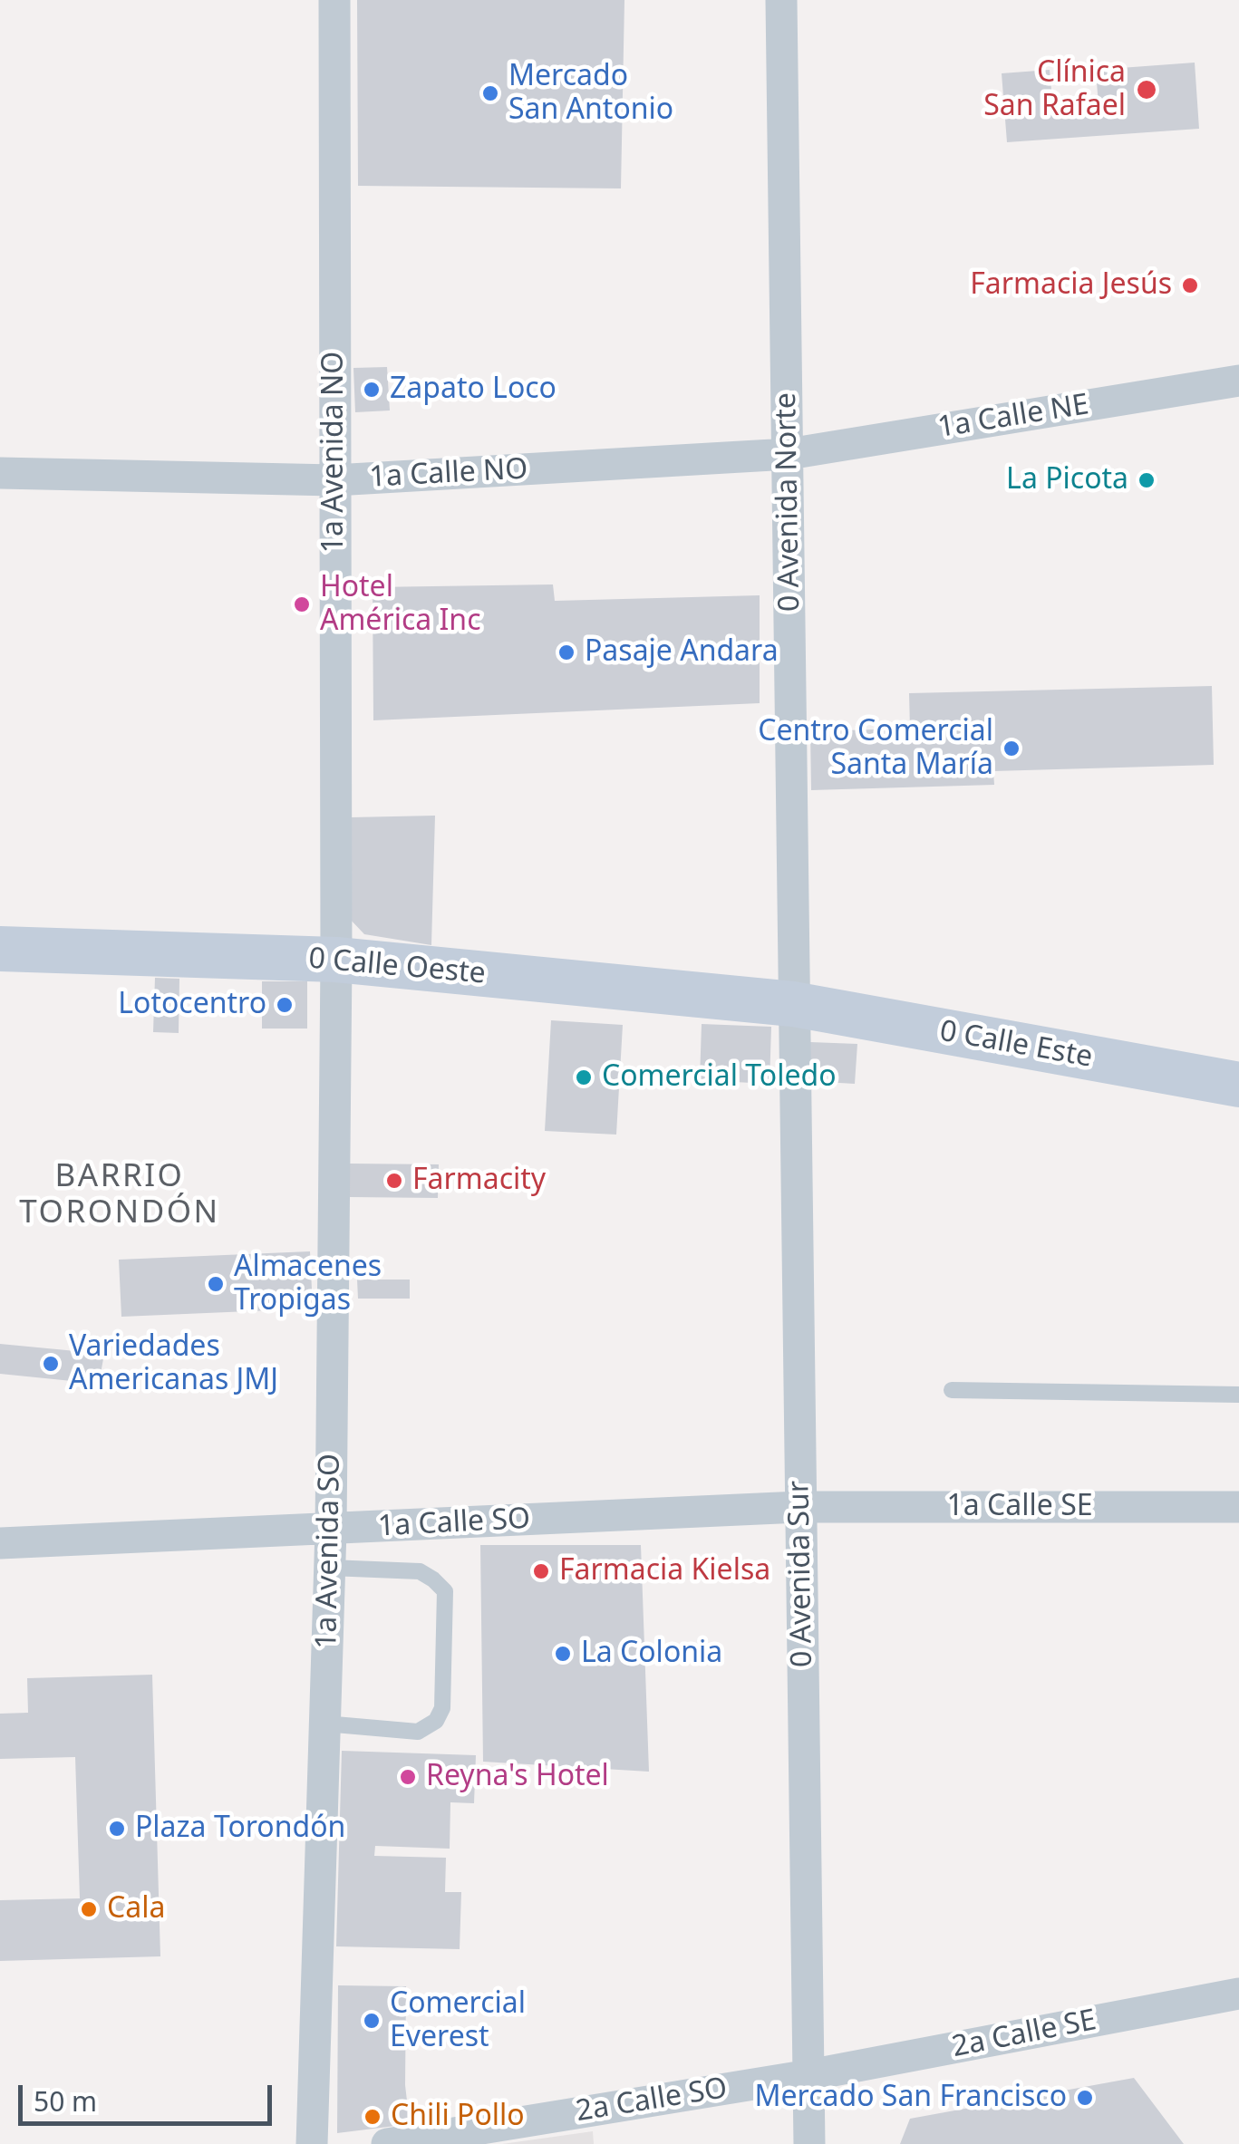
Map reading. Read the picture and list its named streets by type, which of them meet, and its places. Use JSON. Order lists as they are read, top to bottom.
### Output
{
  "streets": {
    "street": [
      "1a Calle NE",
      "1a Avenida NO",
      "1a Calle NO",
      "0 Avenida Norte",
      "0 Calle Oeste",
      "0 Calle Este",
      "1a Calle SE",
      "1a Calle SO",
      "1a Avenida SO",
      "0 Avenida Sur",
      "2a Calle SE",
      "2a Calle SO"
    ]
  },
  "crossings": [
    ["1a Calle NE", "1a Calle NO"],
    ["1a Calle NE", "0 Avenida Norte"],
    ["1a Avenida NO", "1a Calle NO"],
    ["1a Avenida NO", "0 Calle Oeste"],
    ["1a Avenida NO", "1a Avenida SO"],
    ["1a Calle NO", "0 Avenida Norte"],
    ["0 Avenida Norte", "0 Calle Oeste"],
    ["0 Avenida Norte", "0 Calle Este"],
    ["0 Avenida Norte", "0 Avenida Sur"],
    ["0 Calle Oeste", "0 Calle Este"],
    ["0 Calle Oeste", "1a Avenida SO"],
    ["0 Calle Oeste", "0 Avenida Sur"],
    ["0 Calle Este", "0 Avenida Sur"],
    ["1a Calle SE", "1a Calle SO"],
    ["1a Calle SE", "0 Avenida Sur"],
    ["1a Calle SO", "1a Avenida SO"],
    ["1a Calle SO", "0 Avenida Sur"],
    ["0 Avenida Sur", "2a Calle SE"],
    ["0 Avenida Sur", "2a Calle SO"],
    ["2a Calle SE", "2a Calle SO"]
  ],
  "districts": ["BARRIO TORONDÓN"],
  "places": [
    "Clínica San Rafael",
    "Mercado San Antonio",
    "Farmacia Jesús",
    "Zapato Loco",
    "La Picota",
    "Hotel América Inc",
    "Pasaje Andara",
    "Centro Comercial Santa María",
    "Lotocentro",
    "Comercial Toledo",
    "Farmacity",
    "Almacenes Tropigas",
    "Variedades Americanas JMJ",
    "Farmacia Kielsa",
    "La Colonia",
    "Reyna's Hotel",
    "Plaza Torondón",
    "Cala",
    "Comercial Everest",
    "Mercado San Francisco",
    "Chili Pollo"
  ],
  "scale_bar": "50 m"
}
